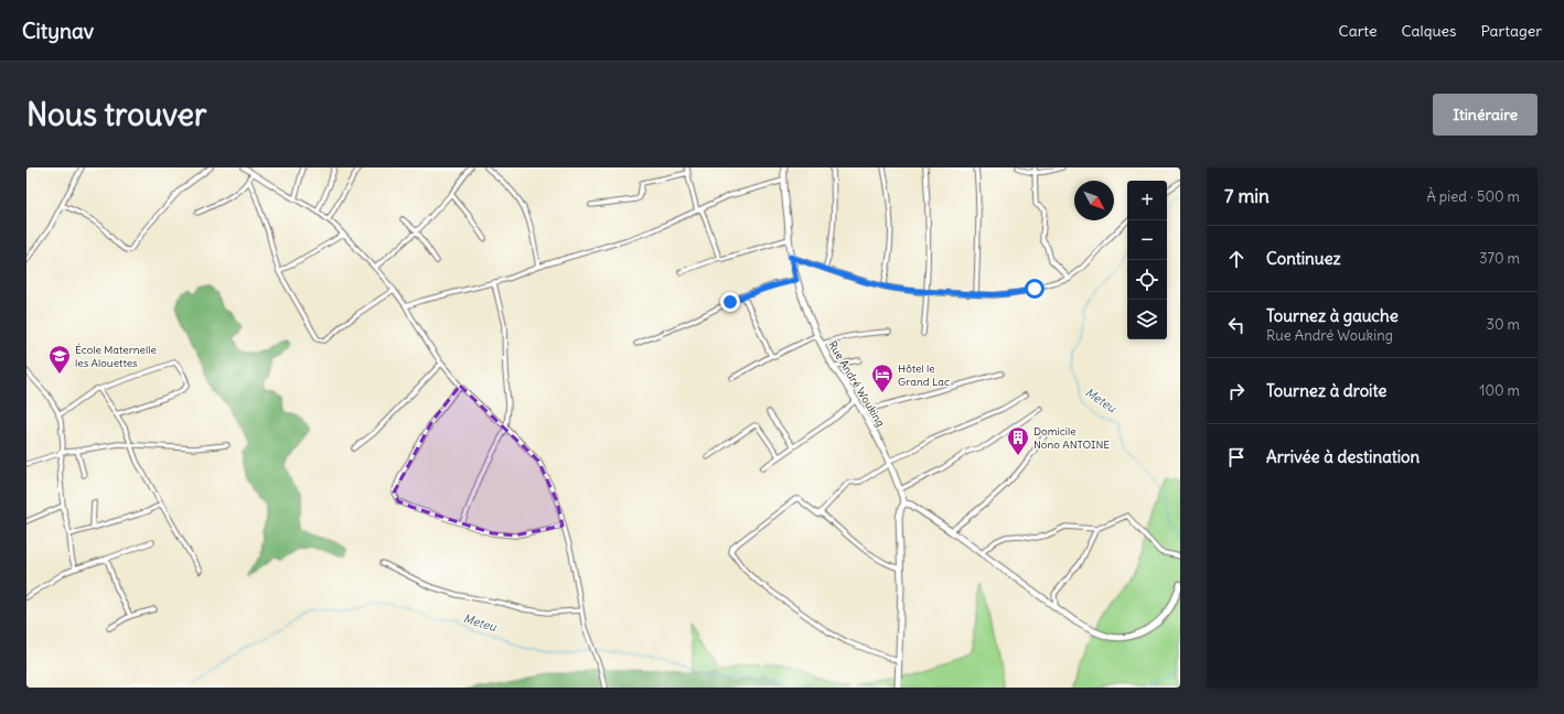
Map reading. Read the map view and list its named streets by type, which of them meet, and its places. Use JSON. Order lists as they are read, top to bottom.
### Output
{
  "streets": {
    "street": ["Rue André Wouking"]
  },
  "water": ["Meteu"],
  "places": {
    "school or university": ["École Maternelle les Alouettes"],
    "hotel": ["Hôtel le Grand Lac"],
    "building": ["Domicile Nono ANTOINE"]
  },
  "north": "bottom right",
  "page": {
    "header": "Citynav",
    "nav": ["Carte", "Calques", "Partager"],
    "buttons": "Itinéraire",
    "title": "Nous trouver",
    "heading": ["7 min", "À pied · 500 m"],
    "map_buttons": ["+", "−"],
    "list": [
      ["Continuez", "370 m"],
      ["Tournez à gauche", "Rue André Wouking", "30 m"],
      ["Tournez à droite", "100 m"],
      "Arrivée à destination"
    ]
  }
}
